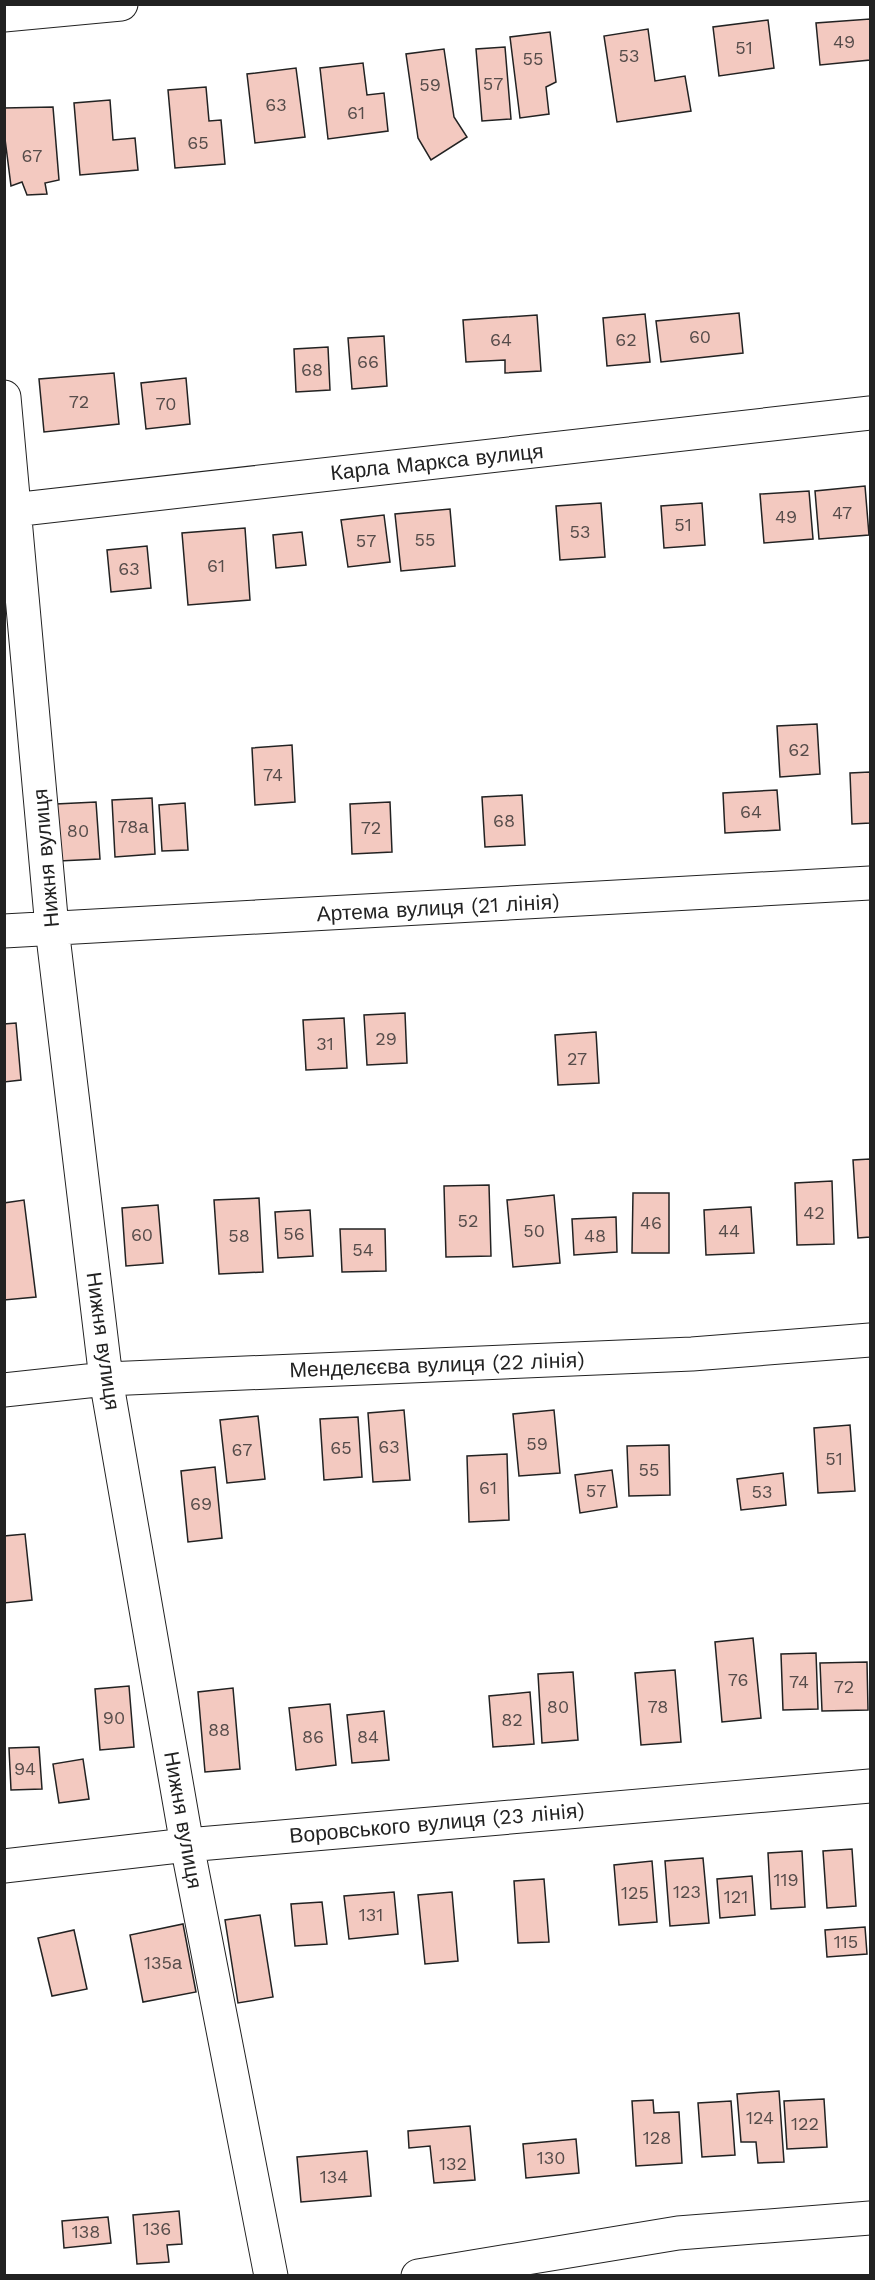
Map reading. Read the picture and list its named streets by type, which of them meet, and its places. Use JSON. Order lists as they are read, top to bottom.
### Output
{
  "streets": {
    "street": [
      "Карла Маркса вулиця",
      "Нижня вулиця",
      "Артема вулиця (21 лiнiя)",
      "Менделєєва вулиця (22 лiнiя)",
      "Воровського вулиця (23 лiнiя)"
    ]
  },
  "crossings": [
    ["Карла Маркса вулиця", "Нижня вулиця"],
    ["Нижня вулиця", "Артема вулиця (21 лiнiя)"],
    ["Нижня вулиця", "Менделєєва вулиця (22 лiнiя)"],
    ["Нижня вулиця", "Воровського вулиця (23 лiнiя)"]
  ],
  "house_numbers": [
    "49",
    "51",
    "53",
    "55",
    "57",
    "59",
    "63",
    "61",
    "65",
    "67",
    "60",
    "64",
    "62",
    "66",
    "68",
    "72",
    "70",
    "47",
    "49",
    "51",
    "53",
    "55",
    "57",
    "61",
    "63",
    "62",
    "74",
    "64",
    "68",
    "78а",
    "72",
    "80",
    "29",
    "31",
    "27",
    "42",
    "52",
    "46",
    "50",
    "44",
    "56",
    "60",
    "58",
    "48",
    "54",
    "59",
    "63",
    "65",
    "67",
    "51",
    "55",
    "61",
    "57",
    "53",
    "69",
    "76",
    "74",
    "72",
    "80",
    "78",
    "90",
    "82",
    "88",
    "86",
    "84",
    "94",
    "119",
    "123",
    "125",
    "121",
    "131",
    "115",
    "135а",
    "124",
    "122",
    "128",
    "130",
    "132",
    "134",
    "136",
    "138"
  ]
}
